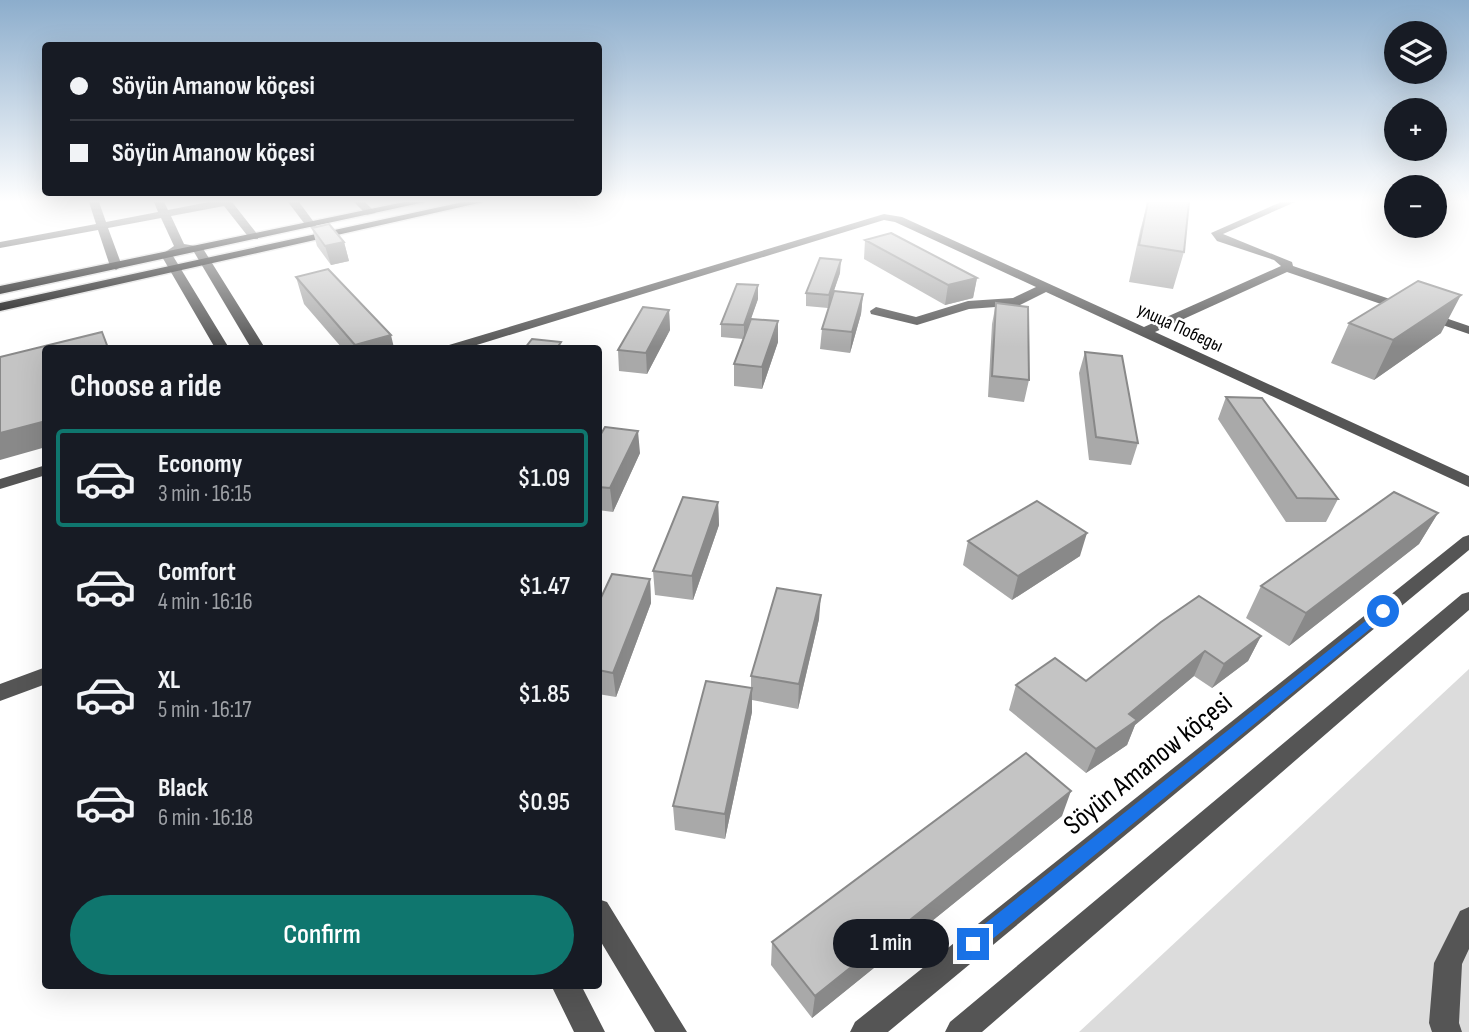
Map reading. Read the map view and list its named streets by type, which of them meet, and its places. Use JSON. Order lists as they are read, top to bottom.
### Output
{
  "streets": {
    "street": ["улица Победы", "Söyün Amanow köçesi"]
  },
  "page": {
    "map_buttons": ["+", "−"],
    "banner": ["Söyün Amanow köçesi", "Söyün Amanow köçesi"],
    "heading": "Choose a ride",
    "list": [
      {
        "name": "Economy",
        "note": "3 min · 16:15",
        "value": "$1.09"
      },
      {
        "name": "Comfort",
        "note": "4 min · 16:16",
        "value": "$1.47"
      },
      {
        "name": "XL",
        "note": "5 min · 16:17",
        "value": "$1.85"
      },
      {
        "name": "Black",
        "note": "6 min · 16:18",
        "value": "$0.95"
      }
    ],
    "buttons": "Confirm",
    "bubble": "1 min"
  }
}
